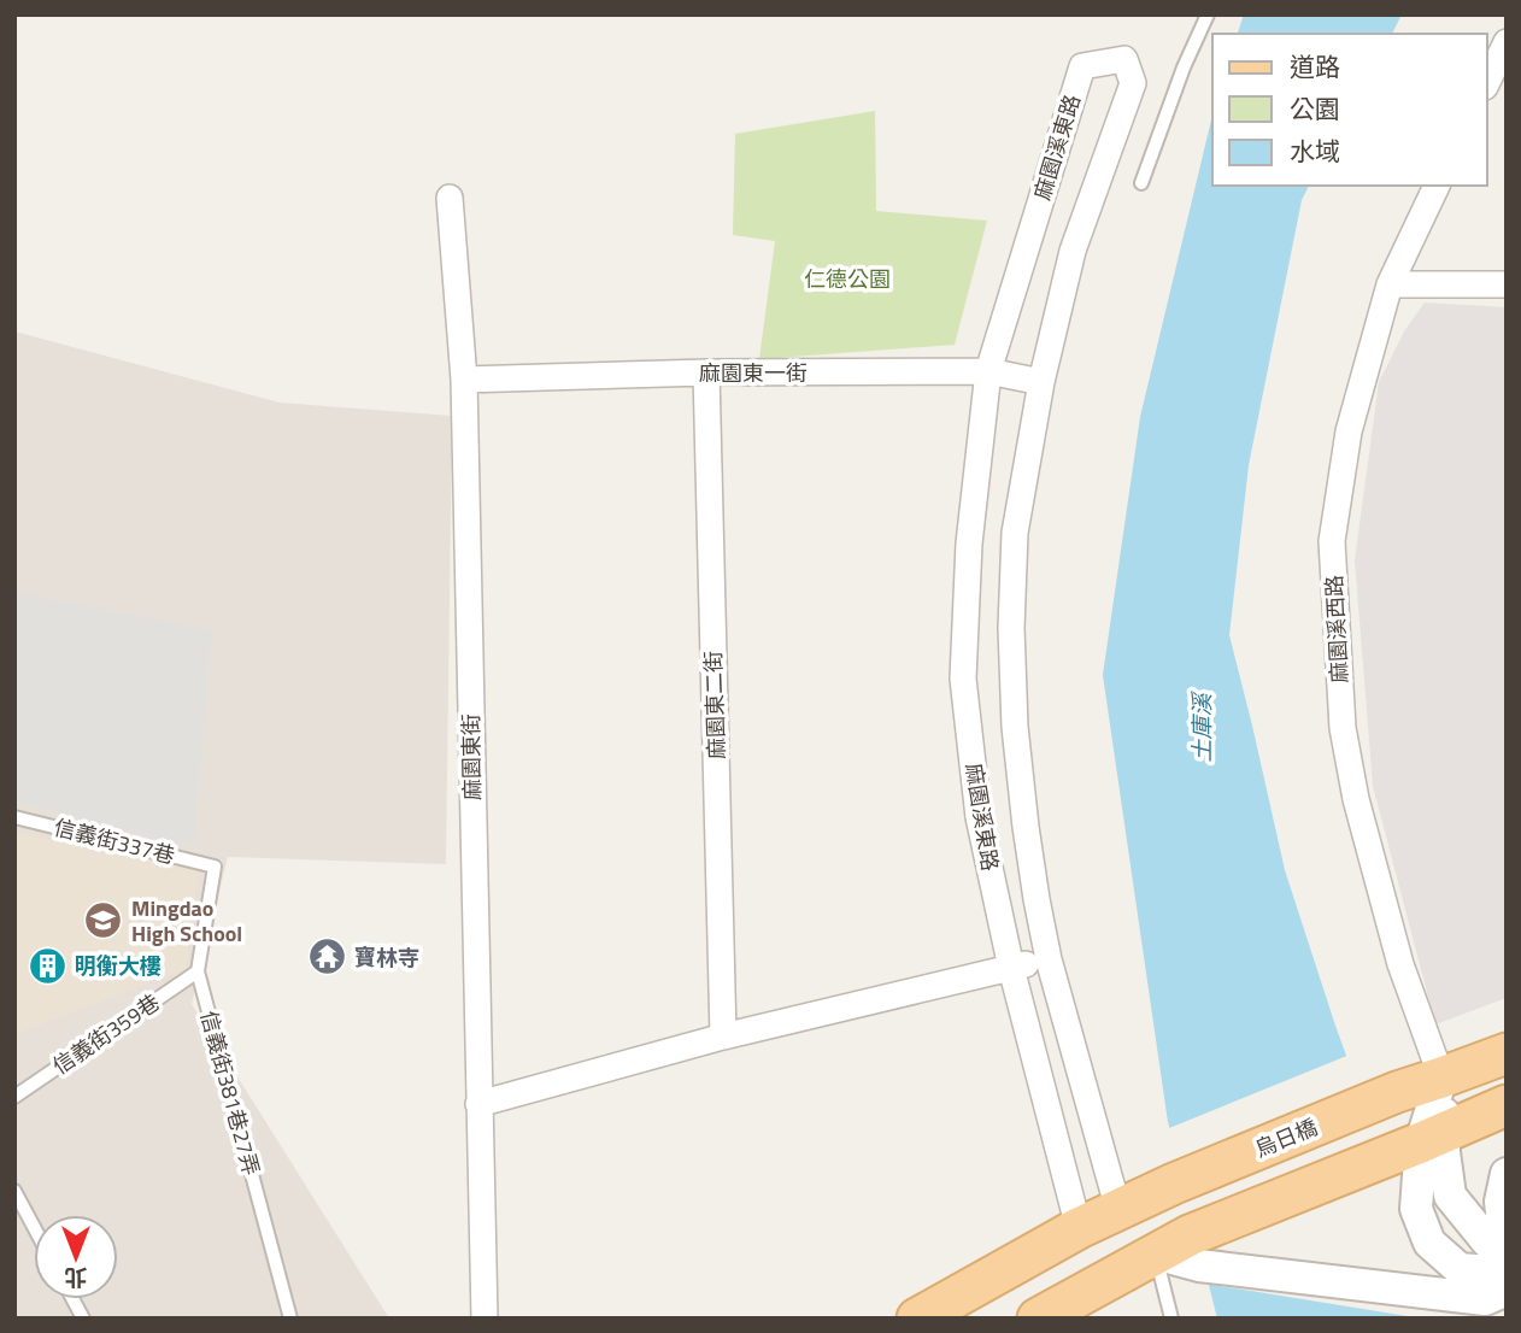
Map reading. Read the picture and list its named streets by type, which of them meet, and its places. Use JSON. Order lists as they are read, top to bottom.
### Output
{
  "streets": {
    "main road": ["烏日橋"],
    "street": [
      "麻園溪東路",
      "麻園東一街",
      "麻園溪西路",
      "麻園東二街",
      "麻園東街"
    ],
    "lane": ["信義街337巷", "信義街359巷", "信義街381巷27弄"]
  },
  "crossings": [
    ["麻園溪東路", "麻園東一街"],
    ["麻園溪東路", "烏日橋"],
    ["麻園東一街", "麻園東二街"],
    ["麻園東一街", "麻園東街"],
    ["麻園溪西路", "烏日橋"],
    ["信義街337巷", "信義街381巷27弄"],
    ["信義街359巷", "信義街381巷27弄"]
  ],
  "water": ["土庫溪"],
  "parks": ["仁德公園"],
  "places": {
    "school or university": ["Mingdao High School"],
    "temple": ["寶林寺"],
    "building": ["明衡大樓"]
  },
  "legend": ["道路", "公園", "水域"],
  "north": "bottom"
}
